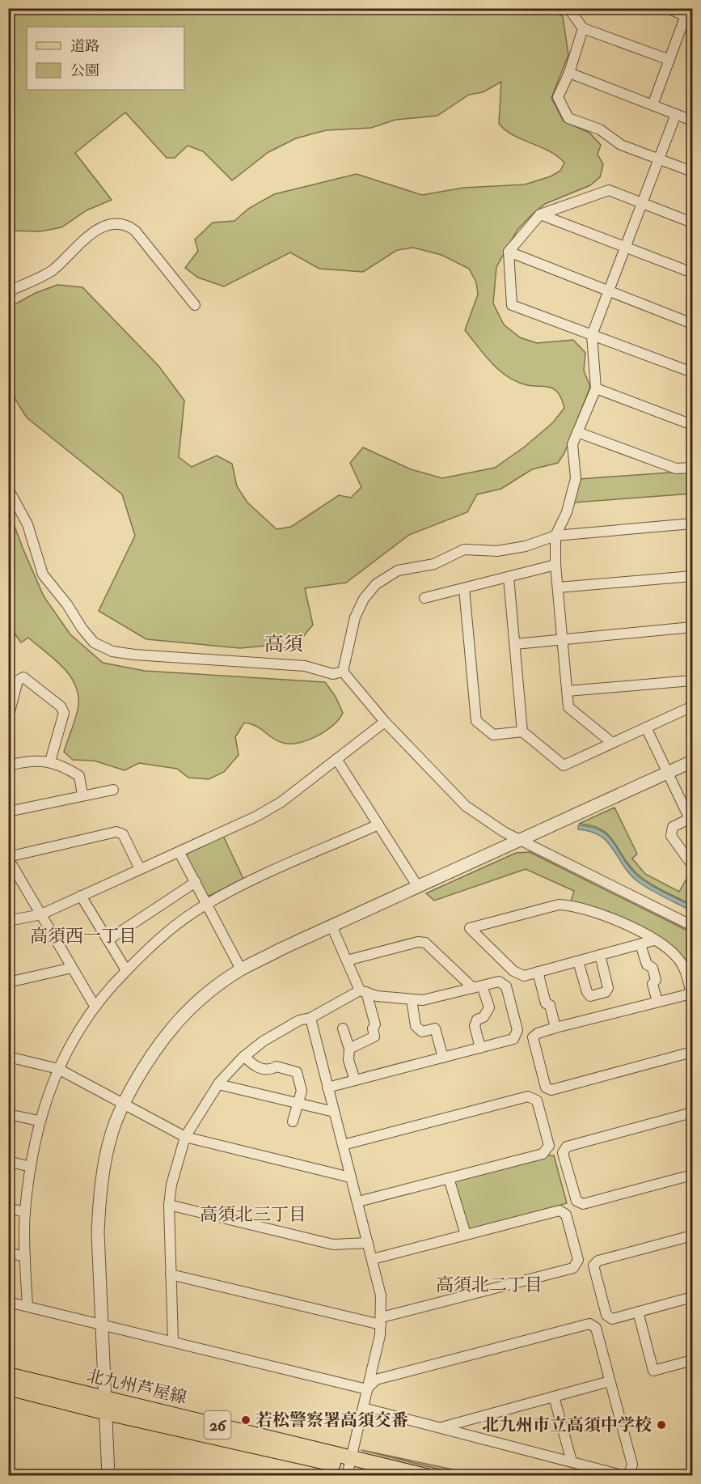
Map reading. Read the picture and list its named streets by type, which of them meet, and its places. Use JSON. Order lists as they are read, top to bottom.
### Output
{
  "streets": {
    "main road": ["北九州芦屋線", "26"]
  },
  "districts": [
    "高須",
    "高須西一丁目",
    "高須北三丁目",
    "高須北二丁目"
  ],
  "places": ["若松警察署高須交番", "北九州市立高須中学校"],
  "legend": ["道路", "公園"]
}
